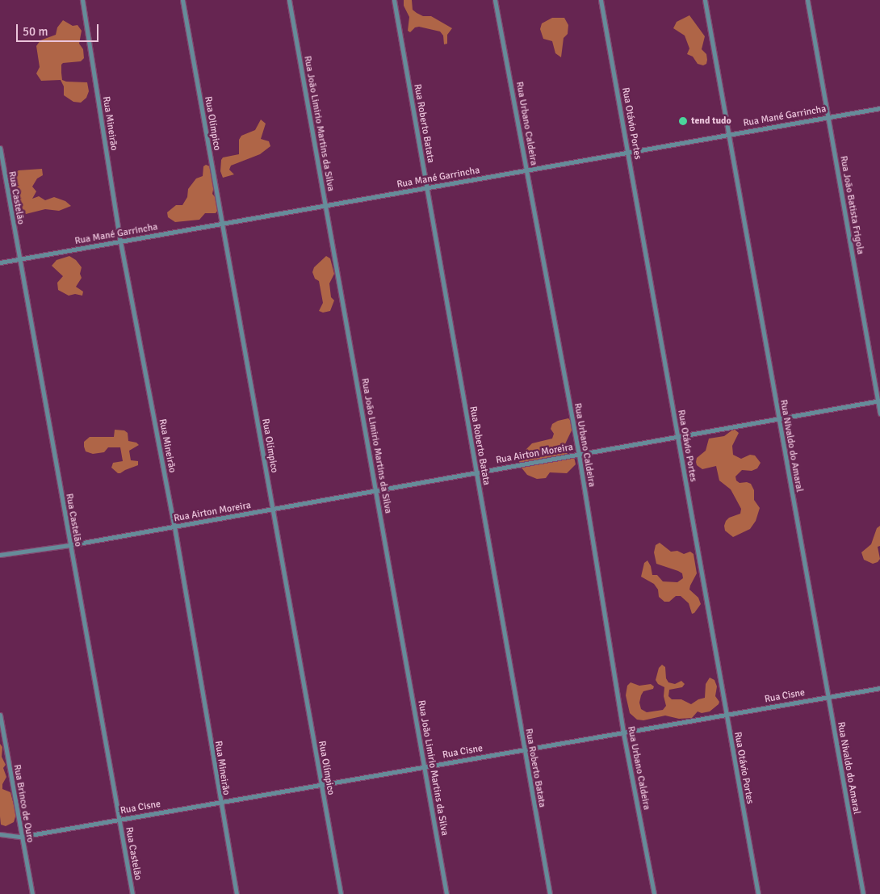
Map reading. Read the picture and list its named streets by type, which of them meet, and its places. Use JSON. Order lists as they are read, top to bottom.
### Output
{
  "streets": {
    "street": [
      "Rua Mané Garrincha",
      "Rua Mineirão",
      "Rua Olímpico",
      "Rua João Limirio Martins da Silva",
      "Rua Roberto Batata",
      "Rua Urbano Caldeira",
      "Rua Otávio Portes",
      "Rua Castelão",
      "Rua João Batista Frigola",
      "Rua Nivaldo do Amaral",
      "Rua Airton Moreira",
      "Rua Cisne",
      "Rua Brinco de Ouro"
    ]
  },
  "crossings": [
    ["Rua Mané Garrincha", "Rua Mineirão"],
    ["Rua Mané Garrincha", "Rua Olímpico"],
    ["Rua Mané Garrincha", "Rua João Limirio Martins da Silva"],
    ["Rua Mané Garrincha", "Rua Roberto Batata"],
    ["Rua Mané Garrincha", "Rua Urbano Caldeira"],
    ["Rua Mané Garrincha", "Rua Otávio Portes"],
    ["Rua Mané Garrincha", "Rua Castelão"],
    ["Rua Mané Garrincha", "Rua João Batista Frigola"],
    ["Rua Mané Garrincha", "Rua Nivaldo do Amaral"],
    ["Rua Mineirão", "Rua Airton Moreira"],
    ["Rua Mineirão", "Rua Cisne"],
    ["Rua Olímpico", "Rua Airton Moreira"],
    ["Rua Olímpico", "Rua Cisne"],
    ["Rua João Limirio Martins da Silva", "Rua Airton Moreira"],
    ["Rua João Limirio Martins da Silva", "Rua Cisne"],
    ["Rua Roberto Batata", "Rua Airton Moreira"],
    ["Rua Roberto Batata", "Rua Cisne"],
    ["Rua Urbano Caldeira", "Rua Airton Moreira"],
    ["Rua Urbano Caldeira", "Rua Cisne"],
    ["Rua Otávio Portes", "Rua Airton Moreira"],
    ["Rua Otávio Portes", "Rua Cisne"],
    ["Rua Castelão", "Rua Airton Moreira"],
    ["Rua Castelão", "Rua Cisne"],
    ["Rua João Batista Frigola", "Rua Airton Moreira"],
    ["Rua Nivaldo do Amaral", "Rua Airton Moreira"],
    ["Rua Nivaldo do Amaral", "Rua Cisne"],
    ["Rua Cisne", "Rua Brinco de Ouro"]
  ],
  "places": ["tend tudo"],
  "scale_bar": "50 m"
}
